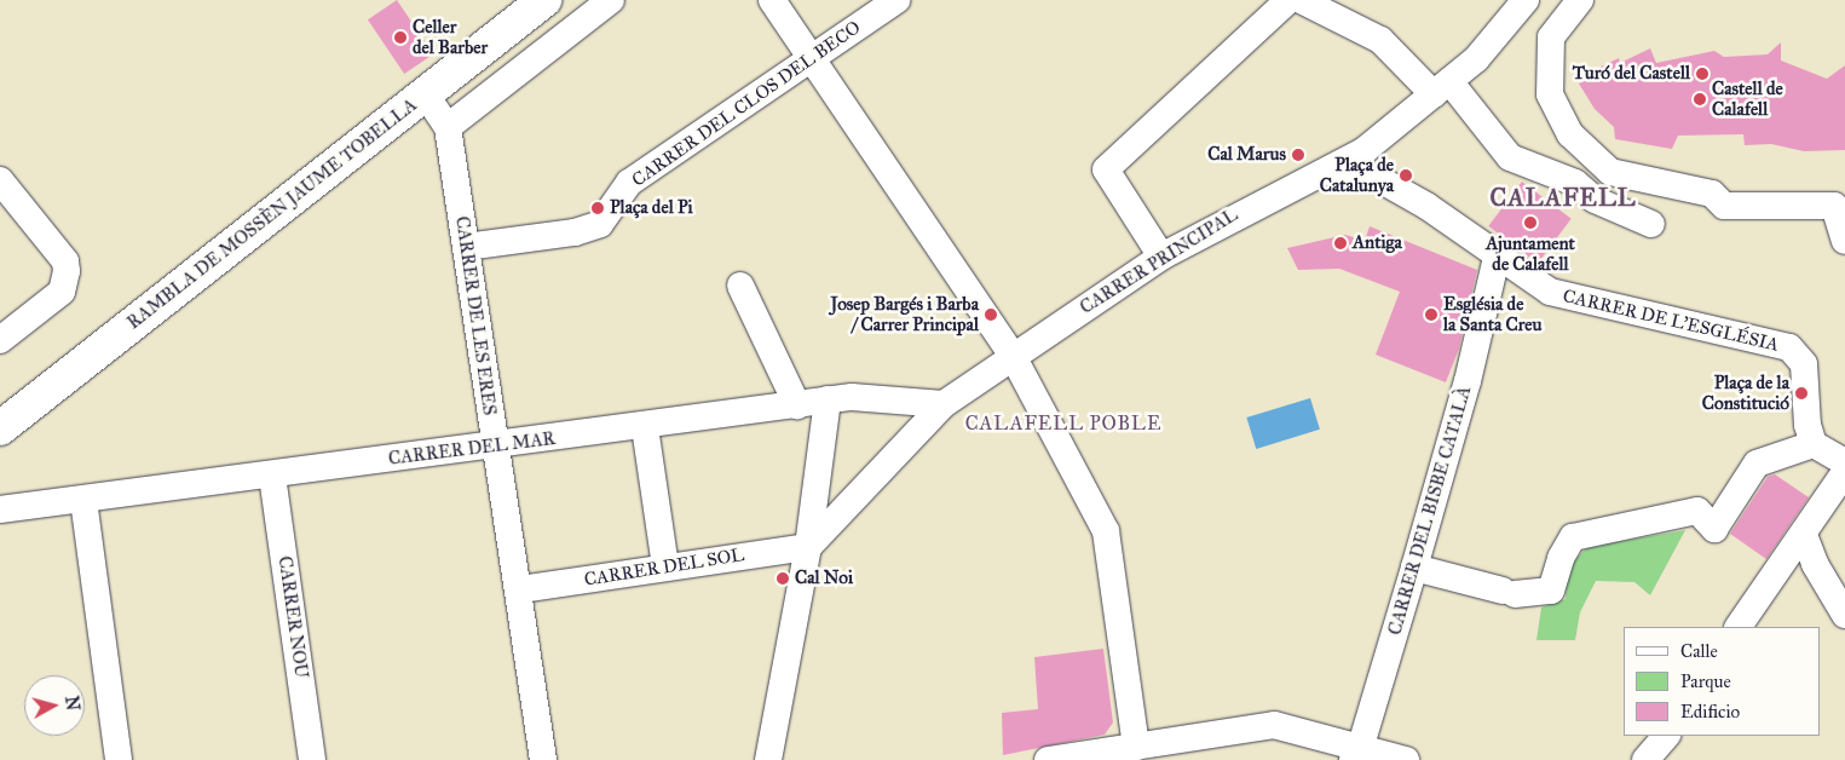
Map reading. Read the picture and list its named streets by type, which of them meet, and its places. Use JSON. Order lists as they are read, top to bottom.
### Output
{
  "streets": {
    "street": [
      "CARRER DEL CLOS DEL BECO",
      "RAMBLA DE MOSSÈN JAUME TOBELLA",
      "CARRER PRINCIPAL",
      "CARRER DE LES ERES",
      "CARRER DE L'ESGLÉSIA",
      "CARRER DEL MAR",
      "CARRER DEL BISBE CATALÀ",
      "CARRER DEL SOL",
      "CARRER NOU"
    ]
  },
  "crossings": [
    ["CARRER DEL CLOS DEL BECO", "CARRER DE LES ERES"],
    ["RAMBLA DE MOSSÈN JAUME TOBELLA", "CARRER DE LES ERES"],
    ["CARRER PRINCIPAL", "CARRER DE L'ESGLÉSIA"],
    ["CARRER PRINCIPAL", "CARRER DEL MAR"],
    ["CARRER PRINCIPAL", "CARRER DEL SOL"],
    ["CARRER DE LES ERES", "CARRER DEL MAR"],
    ["CARRER DE LES ERES", "CARRER DEL SOL"],
    ["CARRER DE L'ESGLÉSIA", "CARRER DEL BISBE CATALÀ"],
    ["CARRER DEL MAR", "CARRER NOU"]
  ],
  "districts": ["CALAFELL", "CALAFELL POBLE"],
  "places": [
    "Celler del Barber",
    "Turó del Castell",
    "Castell de Calafell",
    "Cal Marus",
    "Plaça de Catalunya",
    "Plaça del Pi",
    "Ajuntament de Calafell",
    "Antiga",
    "Josep Bargés i Barba / Carrer Principal",
    "Església de la Santa Creu",
    "Plaça de la Constitució",
    "Cal Noi"
  ],
  "legend": ["Calle", "Parque", "Edificio"],
  "north": "right"
}
